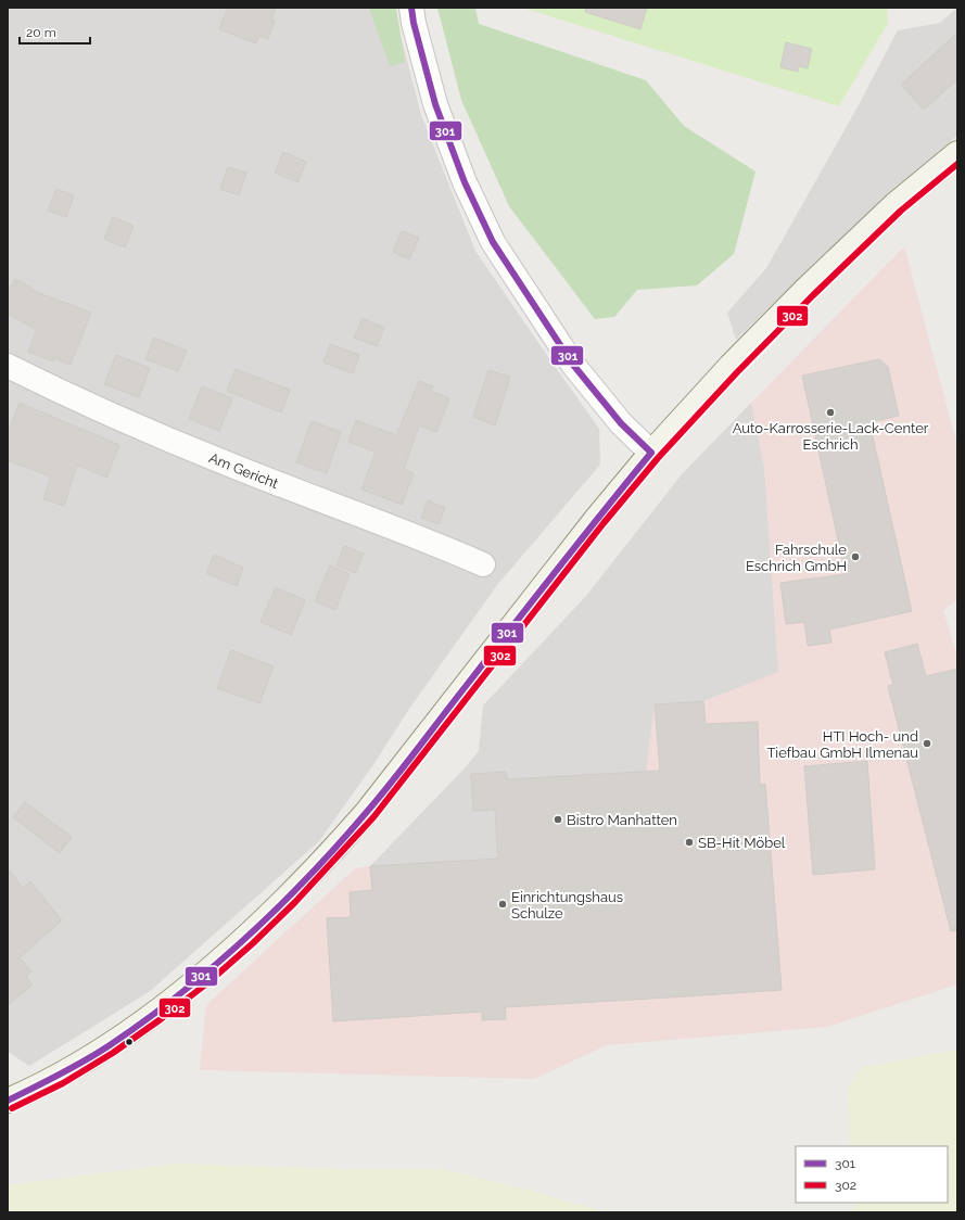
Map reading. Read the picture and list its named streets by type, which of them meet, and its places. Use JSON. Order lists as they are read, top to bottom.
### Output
{
  "streets": {
    "street": ["Am Gericht"]
  },
  "places": [
    "Auto-Karrosserie-Lack-Center Eschrich",
    "Fahrschule Eschrich GmbH",
    "HTI Hoch- und Tiefbau GmbH Ilmenau",
    "Bistro Manhatten",
    "SB-Hit Möbel",
    "Einrichtungshaus Schulze"
  ],
  "lines": ["transit line 301", "transit line 302"],
  "legend": ["301", "302"],
  "scale_bar": "20 m"
}
